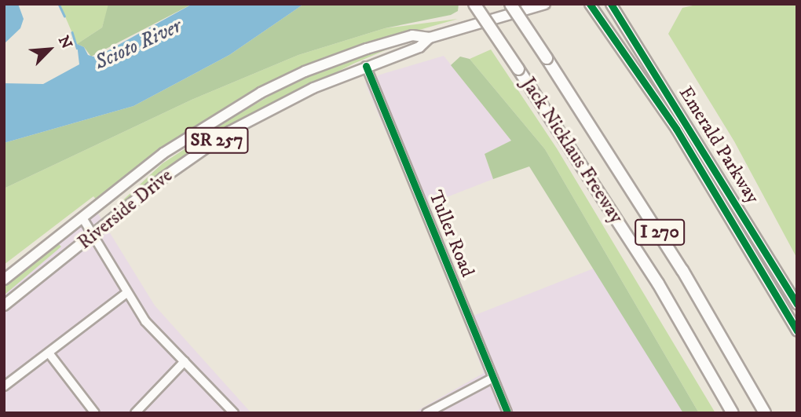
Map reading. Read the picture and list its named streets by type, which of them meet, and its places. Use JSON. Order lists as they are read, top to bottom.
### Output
{
  "streets": {
    "highway": ["Jack Nicklaus Freeway", "I 270"],
    "main road": ["SR 257", "Emerald Parkway", "Riverside Drive"],
    "street": ["Tuller Road"]
  },
  "crossings": [
    ["Riverside Drive", "Tuller Road"]
  ],
  "water": ["Scioto River"],
  "north": "top right"
}
